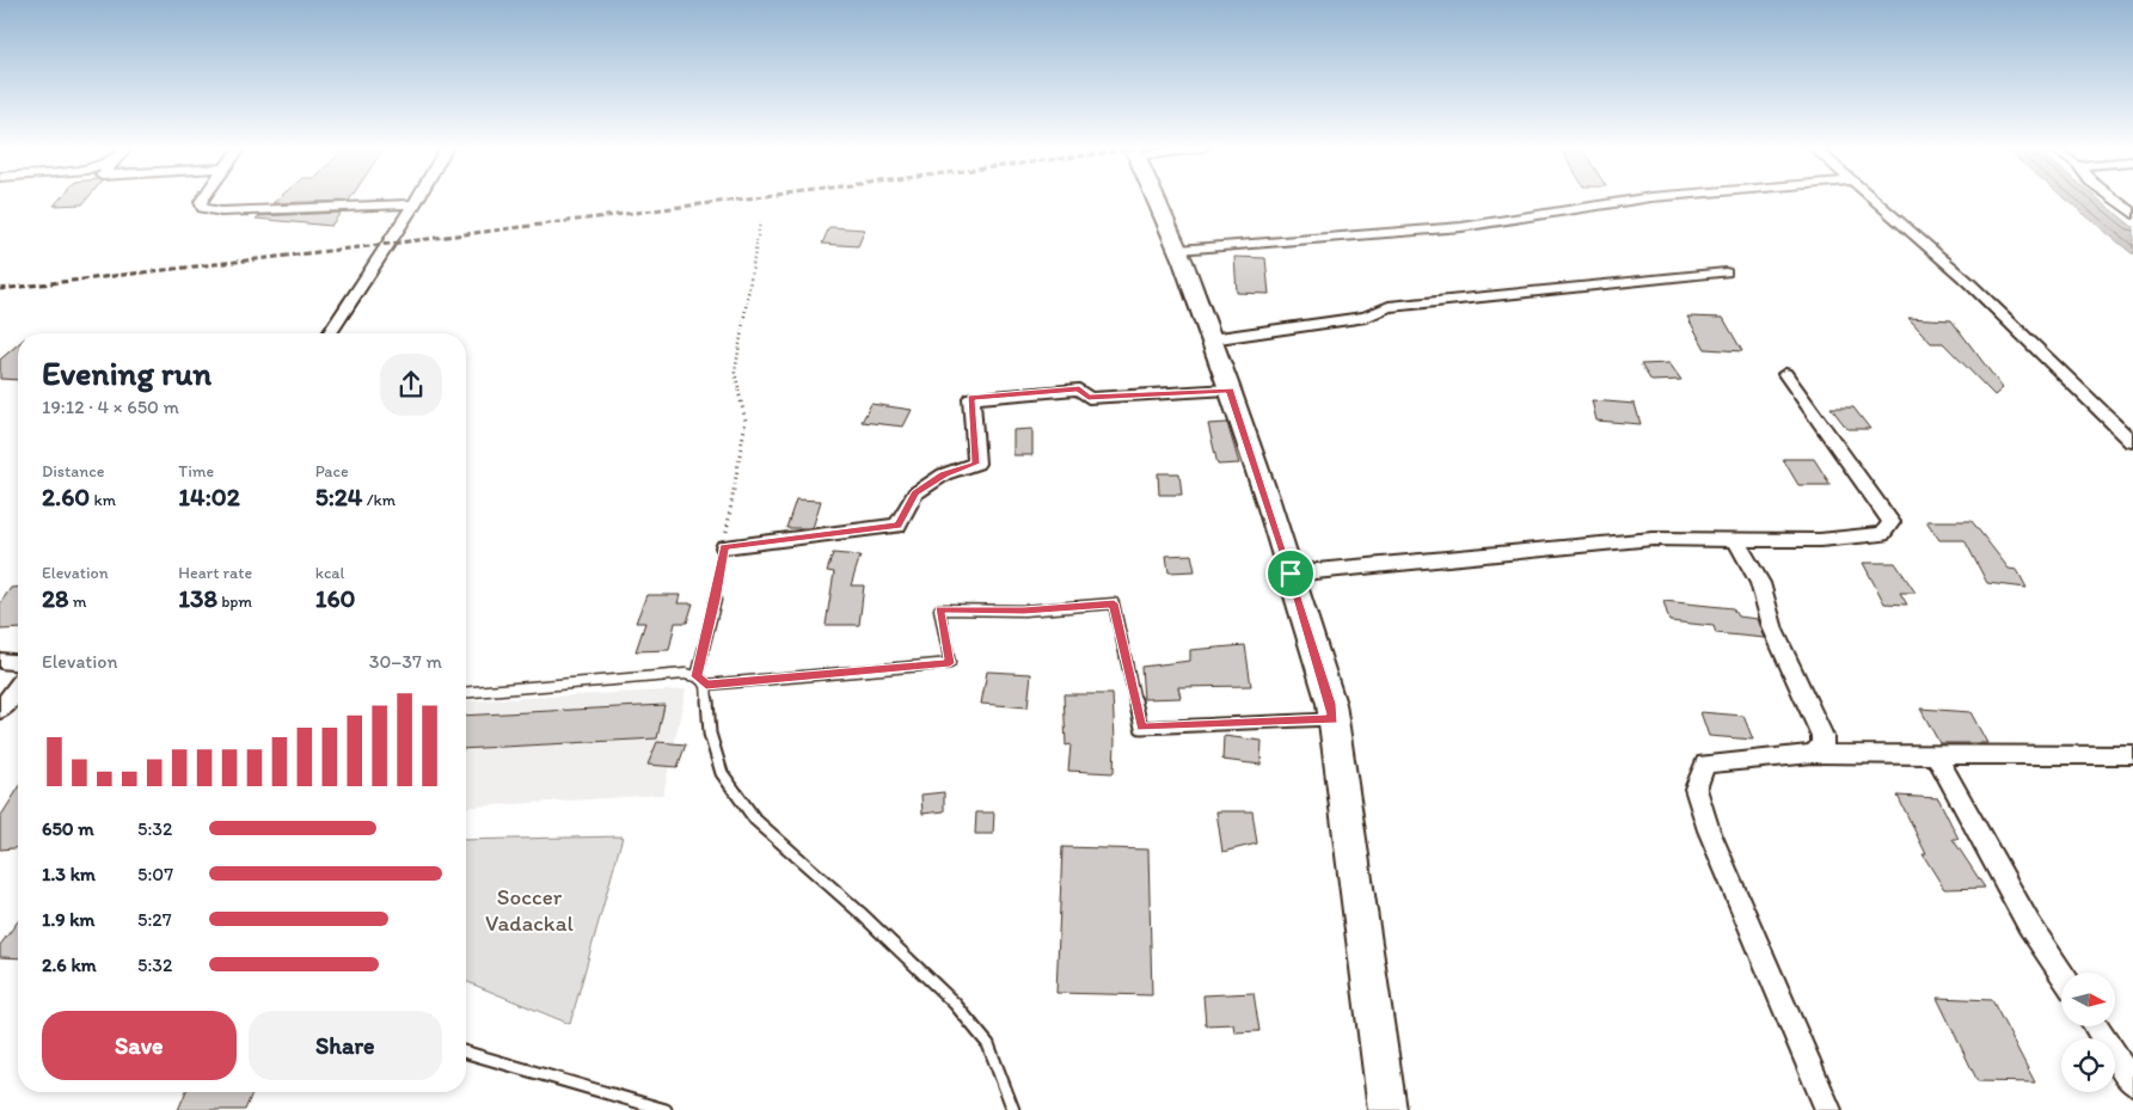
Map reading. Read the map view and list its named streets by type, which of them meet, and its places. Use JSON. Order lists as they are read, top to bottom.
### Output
{
  "parks": ["Soccer Vadackal"],
  "north": "right",
  "page": {
    "heading": ["Evening run", "19:12 · 4 × 650 m"],
    "stats": [
      ["Distance", "2.60 km"],
      ["Time", "14:02"],
      ["Pace", "5:24 /km"],
      ["Elevation", "28 m"],
      ["Heart rate", "138 bpm"],
      ["kcal", "160"]
    ],
    "chart": ["Elevation", "30–37 m"],
    "list": [
      {
        "name": "650 m",
        "note": "5:32"
      },
      {
        "name": "1.3 km",
        "note": "5:07"
      },
      {
        "name": "1.9 km",
        "note": "5:27"
      },
      {
        "name": "2.6 km",
        "note": "5:32"
      }
    ],
    "buttons": ["Save", "Share"]
  }
}
